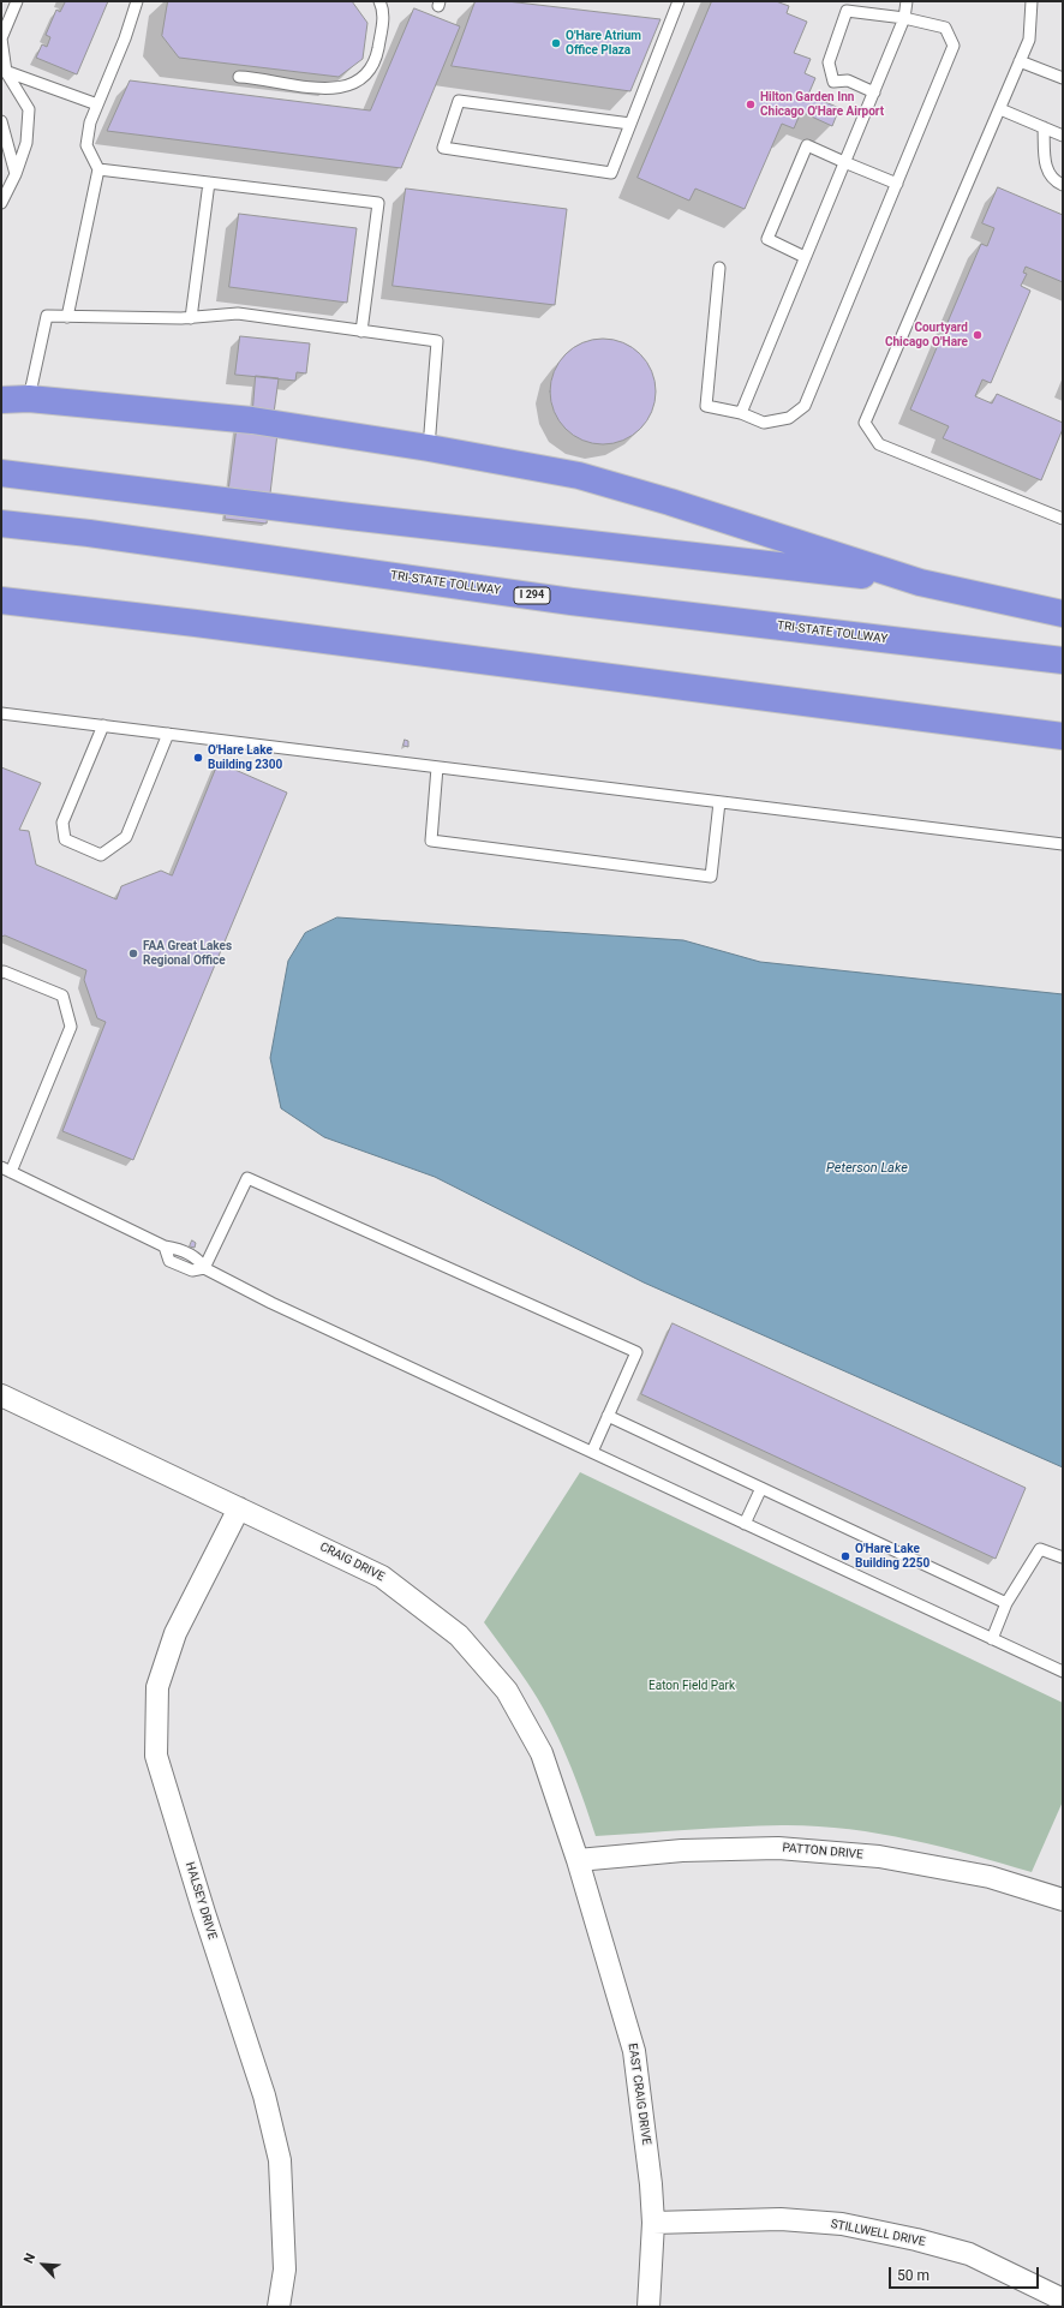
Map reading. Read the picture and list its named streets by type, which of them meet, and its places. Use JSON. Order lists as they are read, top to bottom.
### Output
{
  "streets": {
    "highway": ["TRI-STATE TOLLWAY", "I 294"],
    "street": [
      "CRAIG DRIVE",
      "PATTON DRIVE",
      "HALSEY DRIVE",
      "EAST CRAIG DRIVE",
      "STILLWELL DRIVE"
    ]
  },
  "crossings": [
    ["CRAIG DRIVE", "PATTON DRIVE"],
    ["CRAIG DRIVE", "HALSEY DRIVE"],
    ["CRAIG DRIVE", "EAST CRAIG DRIVE"],
    ["PATTON DRIVE", "EAST CRAIG DRIVE"],
    ["EAST CRAIG DRIVE", "STILLWELL DRIVE"]
  ],
  "water": ["Peterson Lake"],
  "parks": ["Eaton Field Park"],
  "places": [
    "O'Hare Atrium Office Plaza",
    "Hilton Garden Inn Chicago O'Hare Airport",
    "Courtyard Chicago O'Hare",
    "O'Hare Lake Building 2300",
    "FAA Great Lakes Regional Office",
    "O'Hare Lake Building 2250"
  ],
  "scale_bar": "50 m",
  "north": "top left"
}
